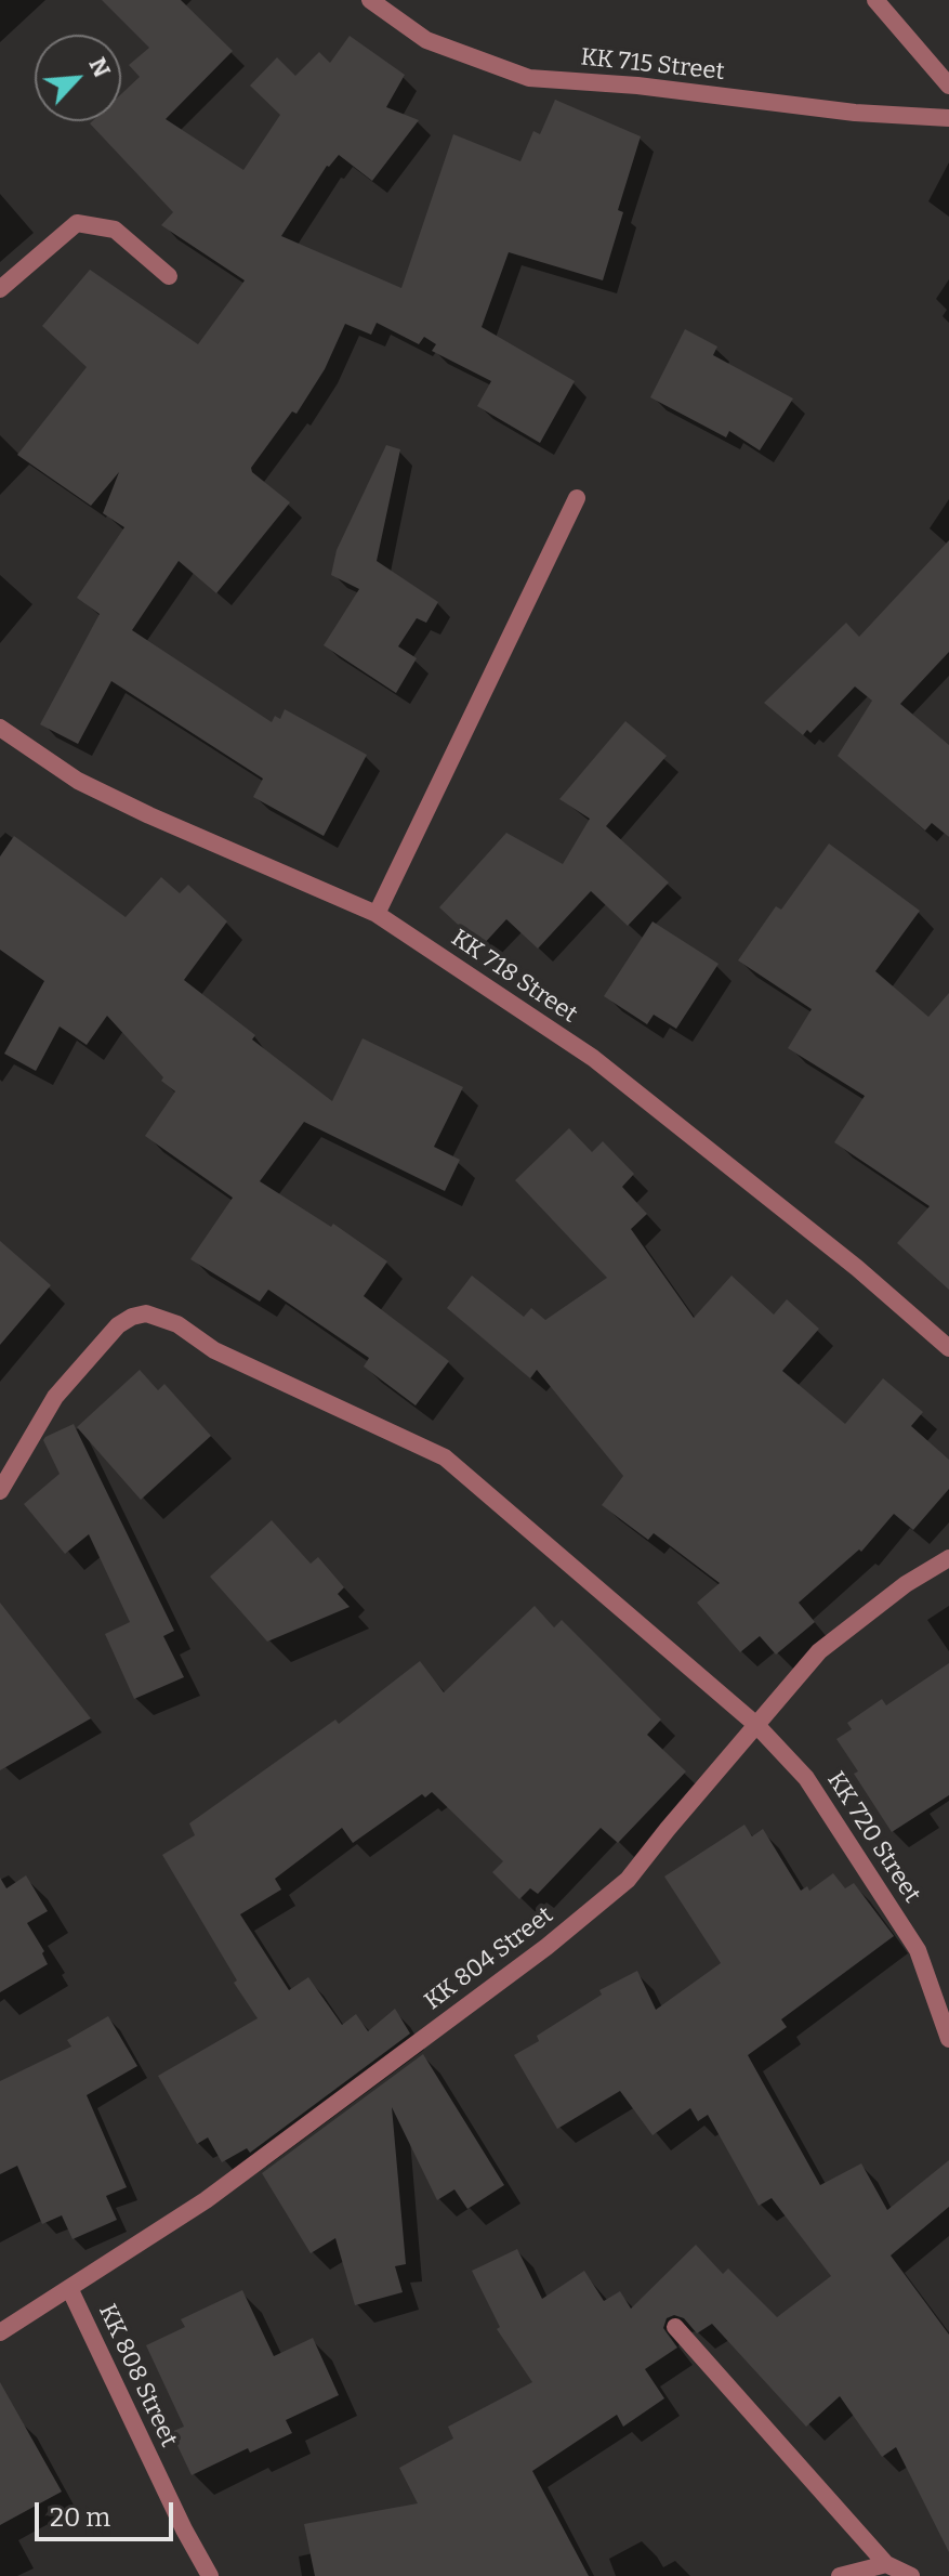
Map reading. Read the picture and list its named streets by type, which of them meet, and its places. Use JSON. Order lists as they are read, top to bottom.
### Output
{
  "streets": {
    "street": [
      "KK 715 Street",
      "KK 718 Street",
      "KK 720 Street",
      "KK 804 Street",
      "KK 808 Street"
    ]
  },
  "crossings": [
    ["KK 720 Street", "KK 804 Street"],
    ["KK 804 Street", "KK 808 Street"]
  ],
  "scale_bar": "20 m",
  "north": "top right"
}
